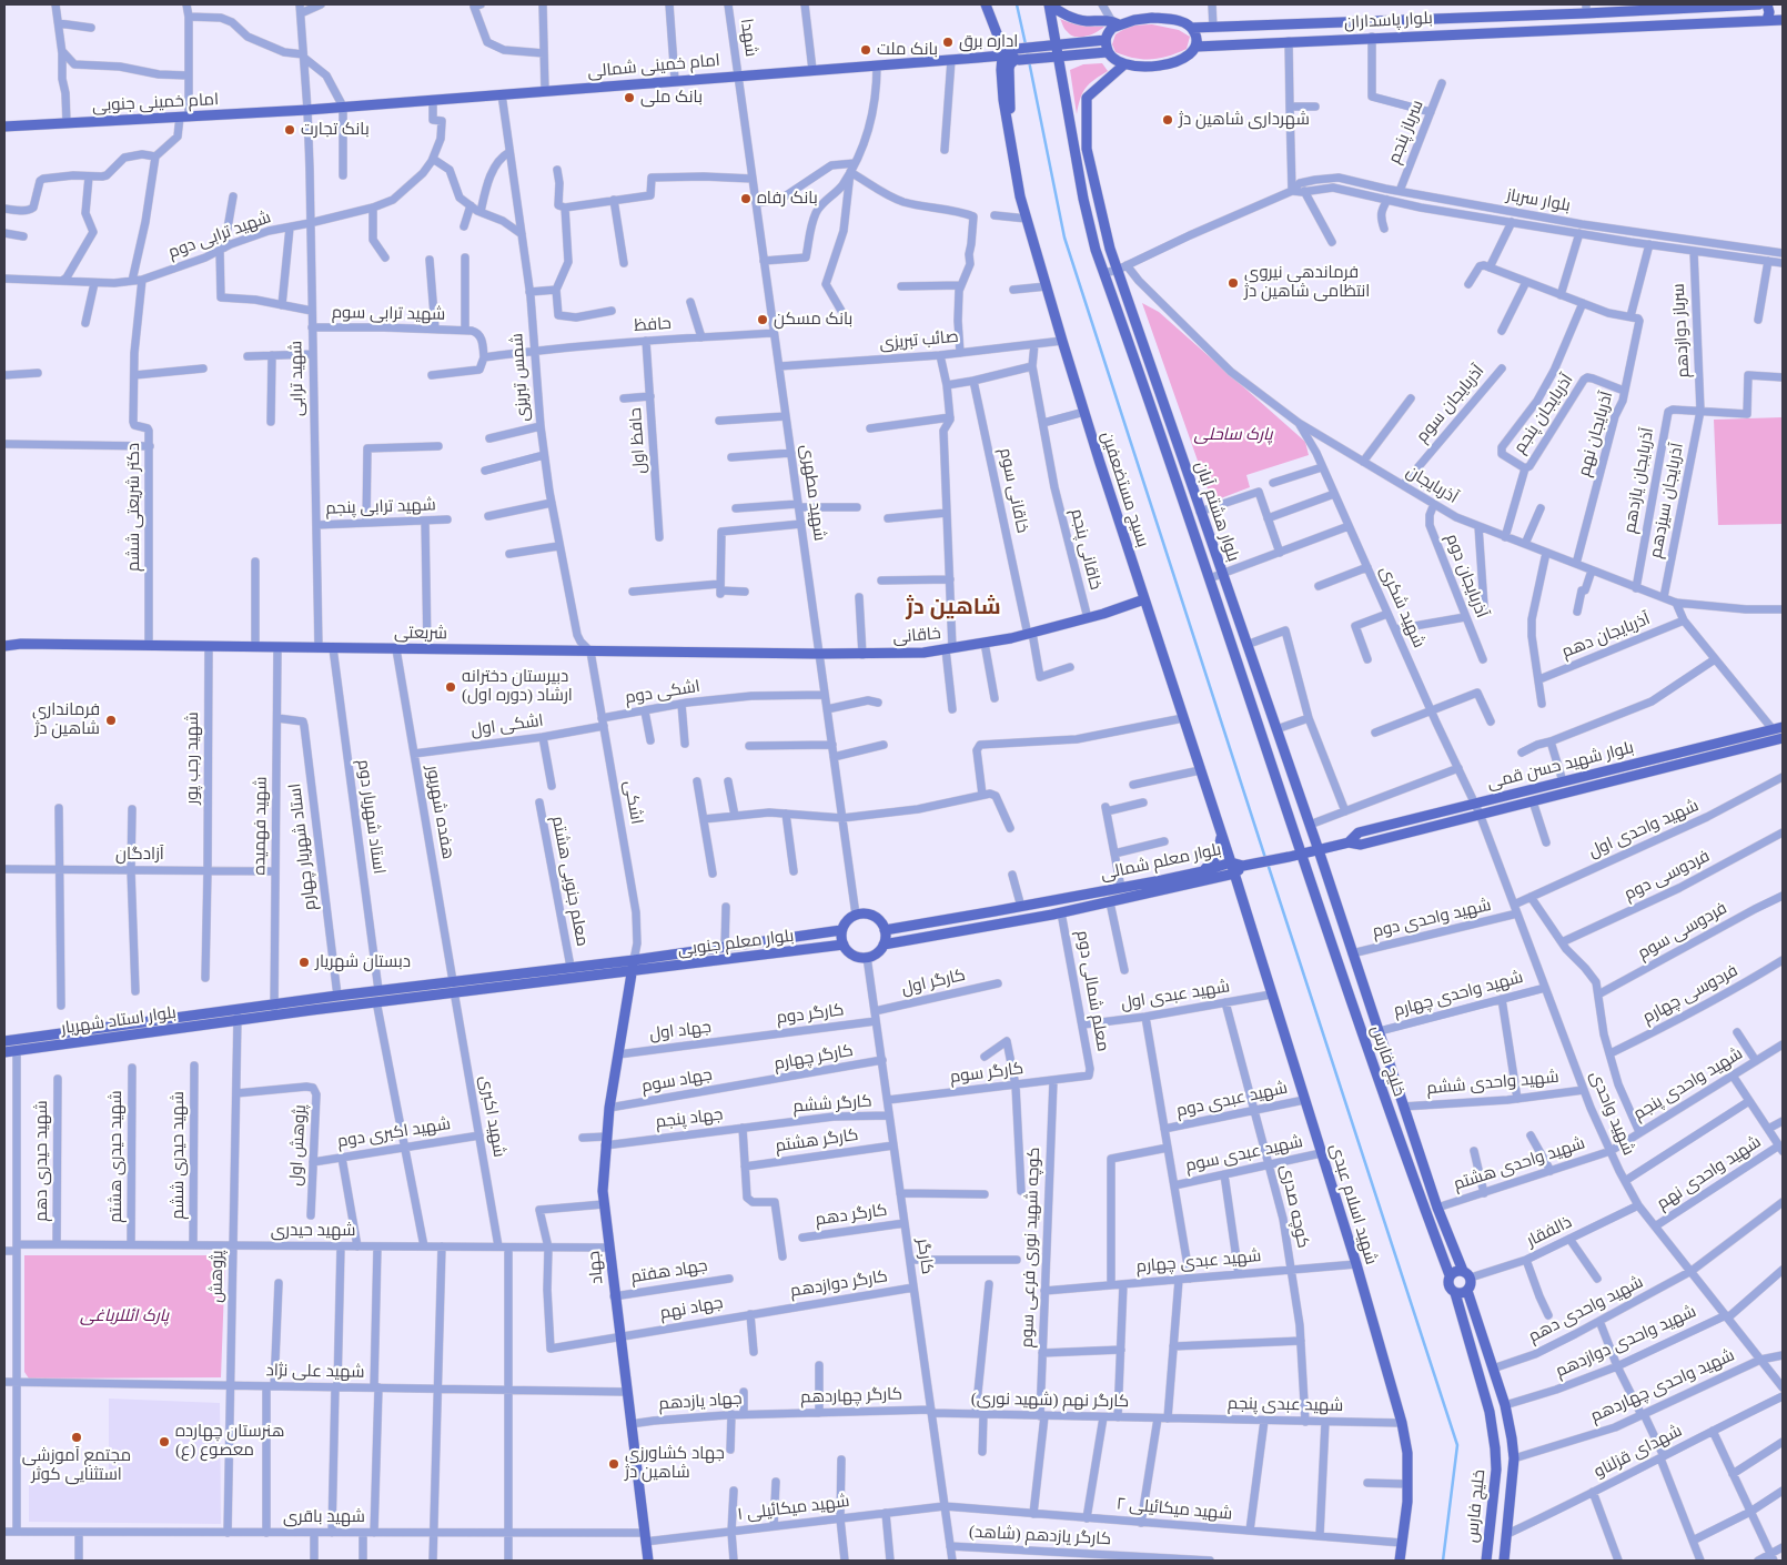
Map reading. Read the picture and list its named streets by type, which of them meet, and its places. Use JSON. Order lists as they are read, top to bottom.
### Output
{
  "streets": {
    "main road": [
      "بلوار پاسداران",
      "امام خمینی شمالی",
      "امام خمینی جنوبی",
      "بسیج مستضعفین",
      "بلوار هشتم آبان",
      "شریعتی",
      "خاقانی",
      "بلوار شهید حسن قمی",
      "بلوار معلم شمالی",
      "بلوار معلم جنوبی",
      "بلوار استاد شهریار",
      "خلیج فارس",
      "شهید اسلام عبدی",
      "جهاد"
    ],
    "street": [
      "شهدا",
      "سرباز پنجم",
      "بلوار سرباز",
      "شهید ترابی دوم",
      "شهید ترابی سوم",
      "حافظ",
      "سرباز دوازدهم",
      "صائب تبریزی",
      "شمس تبریزی",
      "شهید ترابی",
      "آذربایجان سوم",
      "آذربایجان پنجم",
      "آذربایجان نهم",
      "حافظ اول",
      "آذربایجان یازدهم",
      "آذربایجان",
      "خاقانی سوم",
      "شهید مطهری",
      "آذربایجان سیزدهم",
      "دکتر شریعتی ششم",
      "شهید ترابی پنجم",
      "خاقانی پنجم",
      "آذربایجان دوم",
      "شهید شکری",
      "آذربایجان دهم",
      "اشکی دوم",
      "اشکی اول",
      "شهید رجب پور",
      "اشکی",
      "هفده شهریور",
      "استاد شهریار دوم",
      "شهید فهمیده",
      "شهید واحدی اول",
      "استاد شهریار چهارم",
      "آزادگان",
      "فردوسی دوم",
      "معلم جنوبی هشتم",
      "شهید واحدی دوم",
      "فردوسی سوم",
      "کارگر اول",
      "معلم شمالی دوم",
      "شهید واحدی چهارم",
      "فردوسی چهارم",
      "شهید عبدی اول",
      "کارگر دوم",
      "جهاد اول",
      "کارگر چهارم",
      "کارگر سوم",
      "جهاد سوم",
      "شهید واحدی ششم",
      "شهید واحدی پنجم",
      "شهید عبدی دوم",
      "کارگر ششم",
      "شهید واحدی",
      "شهید اکبری",
      "جهاد پنجم",
      "شهید اکبری دوم",
      "کارگر هشتم",
      "پژوهش اول",
      "شهید عبدی سوم",
      "شهید حیدری ششم",
      "شهید حیدری هشتم",
      "شهید حیدری دهم",
      "شهید واحدی هشتم",
      "شهید واحدی نهم",
      "کوچه صدری",
      "کارگر دهم",
      "شهید حیدری",
      "ذالفقار",
      "کوچه شهید نوری فرعی سوم",
      "کارگر",
      "شهید عبدی چهارم",
      "جهاد هفتم",
      "پژوهش",
      "کارگر دوازدهم",
      "جهاد نهم",
      "شهید واحدی دهم",
      "شهید واحدی دوازدهم",
      "شهید علی نژاد",
      "شهید واحدی چهاردهم",
      "کارگر چهاردهم",
      "کارگر نهم (شهید نوری)",
      "جهاد یازدهم",
      "شهید عبدی پنجم",
      "شهدای قزلناو",
      "شهید میکائیلی ۱",
      "شهید میکائیلی ۲",
      "شهید باقری",
      "کارگر یازدهم (شاهد)"
    ]
  },
  "crossings": [
    ["بلوار پاسداران", "بلوار هشتم آبان"],
    ["شهدا", "امام خمینی شمالی"],
    ["شهدا", "شهید مطهری"],
    ["امام خمینی شمالی", "امام خمینی جنوبی"],
    ["امام خمینی شمالی", "شمس تبریزی"],
    ["امام خمینی شمالی", "شهید ترابی"],
    ["امام خمینی شمالی", "بسیج مستضعفین"],
    ["امام خمینی شمالی", "شهید مطهری"],
    ["امام خمینی جنوبی", "شهید ترابی"],
    ["سرباز پنجم", "بلوار سرباز"],
    ["بلوار سرباز", "سرباز دوازدهم"],
    ["بلوار سرباز", "آذربایجان"],
    ["بلوار سرباز", "بلوار هشتم آبان"],
    ["شهید ترابی دوم", "شهید ترابی"],
    ["شهید ترابی دوم", "دکتر شریعتی ششم"],
    ["شهید ترابی سوم", "شهید ترابی"],
    ["حافظ", "شمس تبریزی"],
    ["حافظ", "حافظ اول"],
    ["حافظ", "شهید مطهری"],
    ["سرباز دوازدهم", "آذربایجان یازدهم"],
    ["سرباز دوازدهم", "آذربایجان سیزدهم"],
    ["صائب تبریزی", "بسیج مستضعفین"],
    ["صائب تبریزی", "شهید مطهری"],
    ["صائب تبریزی", "خاقانی پنجم"],
    ["شمس تبریزی", "شریعتی"],
    ["شمس تبریزی", "اشکی"],
    ["شهید ترابی", "شهید ترابی پنجم"],
    ["شهید ترابی", "شریعتی"],
    ["آذربایجان سوم", "آذربایجان"],
    ["آذربایجان پنجم", "آذربایجان نهم"],
    ["آذربایجان پنجم", "آذربایجان"],
    ["آذربایجان نهم", "آذربایجان"],
    ["آذربایجان یازدهم", "آذربایجان"],
    ["آذربایجان یازدهم", "آذربایجان سیزدهم"],
    ["آذربایجان", "آذربایجان سیزدهم"],
    ["آذربایجان", "بلوار هشتم آبان"],
    ["آذربایجان", "آذربایجان دوم"],
    ["آذربایجان", "شهید شکری"],
    ["بسیج مستضعفین", "خاقانی"],
    ["بسیج مستضعفین", "بلوار معلم شمالی"],
    ["بسیج مستضعفین", "شهید اسلام عبدی"],
    ["خاقانی سوم", "خاقانی"],
    ["شهید مطهری", "شریعتی"],
    ["شهید مطهری", "خاقانی"],
    ["شهید مطهری", "اشکی دوم"],
    ["شهید مطهری", "بلوار معلم شمالی"],
    ["شهید مطهری", "بلوار معلم جنوبی"],
    ["شهید مطهری", "کارگر"],
    ["دکتر شریعتی ششم", "شریعتی"],
    ["بلوار هشتم آبان", "بلوار شهید حسن قمی"],
    ["بلوار هشتم آبان", "خلیج فارس"],
    ["خاقانی پنجم", "خاقانی"],
    ["شهید شکری", "بلوار شهید حسن قمی"],
    ["شهید شکری", "شهید واحدی"],
    ["شریعتی", "خاقانی"],
    ["شریعتی", "شهید رجب پور"],
    ["شریعتی", "اشکی"],
    ["شریعتی", "هفده شهریور"],
    ["شریعتی", "استاد شهریار دوم"],
    ["شریعتی", "شهید فهمیده"],
    ["اشکی دوم", "اشکی اول"],
    ["اشکی دوم", "اشکی"],
    ["اشکی اول", "اشکی"],
    ["اشکی اول", "هفده شهریور"],
    ["شهید رجب پور", "آزادگان"],
    ["بلوار شهید حسن قمی", "بلوار معلم شمالی"],
    ["بلوار شهید حسن قمی", "خلیج فارس"],
    ["بلوار شهید حسن قمی", "شهید واحدی"],
    ["اشکی", "بلوار معلم جنوبی"],
    ["هفده شهریور", "بلوار معلم جنوبی"],
    ["هفده شهریور", "بلوار استاد شهریار"],
    ["هفده شهریور", "شهید اکبری"],
    ["استاد شهریار دوم", "بلوار استاد شهریار"],
    ["شهید فهمیده", "استاد شهریار چهارم"],
    ["شهید فهمیده", "آزادگان"],
    ["شهید فهمیده", "بلوار استاد شهریار"],
    ["شهید واحدی اول", "شهید واحدی"],
    ["استاد شهریار چهارم", "بلوار استاد شهریار"],
    ["بلوار معلم شمالی", "بلوار معلم جنوبی"],
    ["بلوار معلم شمالی", "معلم شمالی دوم"],
    ["بلوار معلم شمالی", "شهید اسلام عبدی"],
    ["بلوار معلم شمالی", "کارگر"],
    ["معلم جنوبی هشتم", "بلوار معلم جنوبی"],
    ["شهید واحدی دوم", "خلیج فارس"],
    ["شهید واحدی دوم", "شهید واحدی"],
    ["بلوار معلم جنوبی", "بلوار استاد شهریار"],
    ["بلوار معلم جنوبی", "شهید اکبری"],
    ["بلوار معلم جنوبی", "کارگر"],
    ["بلوار معلم جنوبی", "جهاد"],
    ["کارگر اول", "کارگر"],
    ["معلم شمالی دوم", "شهید عبدی اول"],
    ["معلم شمالی دوم", "کارگر سوم"],
    ["شهید واحدی چهارم", "خلیج فارس"],
    ["شهید واحدی چهارم", "شهید واحدی"],
    ["شهید عبدی اول", "شهید اسلام عبدی"],
    ["شهید عبدی اول", "کوچه صدری"],
    ["کارگر دوم", "جهاد اول"],
    ["کارگر دوم", "کارگر"],
    ["بلوار استاد شهریار", "شهید اکبری"],
    ["بلوار استاد شهریار", "پژوهش"],
    ["جهاد اول", "جهاد"],
    ["کارگر چهارم", "جهاد سوم"],
    ["کارگر چهارم", "کارگر"],
    ["خلیج فارس", "شهید واحدی ششم"],
    ["خلیج فارس", "شهید واحدی هشتم"],
    ["خلیج فارس", "ذالفقار"],
    ["کارگر سوم", "کوچه شهید نوری فرعی سوم"],
    ["کارگر سوم", "کارگر"],
    ["جهاد سوم", "جهاد"],
    ["شهید واحدی ششم", "شهید واحدی"],
    ["شهید واحدی پنجم", "شهید واحدی"],
    ["شهید واحدی پنجم", "شهید واحدی هشتم"],
    ["شهید عبدی دوم", "شهید اسلام عبدی"],
    ["شهید عبدی دوم", "کوچه صدری"],
    ["کارگر ششم", "جهاد پنجم"],
    ["کارگر ششم", "کارگر"],
    ["شهید واحدی", "شهید واحدی هشتم"],
    ["شهید واحدی", "شهید واحدی نهم"],
    ["شهید واحدی", "ذالفقار"],
    ["شهید واحدی", "شهید واحدی دهم"],
    ["شهید واحدی", "شهید واحدی دوازدهم"],
    ["شهید واحدی", "شهید واحدی چهاردهم"],
    ["شهید اکبری", "شهید اکبری دوم"],
    ["شهید اکبری", "شهید حیدری"],
    ["جهاد پنجم", "جهاد"],
    ["شهید اکبری دوم", "پژوهش اول"],
    ["کارگر هشتم", "کارگر"],
    ["پژوهش اول", "پژوهش"],
    ["شهید عبدی سوم", "شهید اسلام عبدی"],
    ["شهید عبدی سوم", "کوچه صدری"],
    ["شهید حیدری ششم", "شهید حیدری"],
    ["شهید حیدری هشتم", "شهید حیدری"],
    ["شهید حیدری دهم", "شهید حیدری"],
    ["شهید اسلام عبدی", "شهید عبدی چهارم"],
    ["شهید اسلام عبدی", "شهید عبدی پنجم"],
    ["شهید اسلام عبدی", "شهید میکائیلی ۲"],
    ["کوچه صدری", "شهید عبدی چهارم"],
    ["کوچه صدری", "شهید عبدی پنجم"],
    ["کارگر دهم", "کارگر"],
    ["شهید حیدری", "جهاد"],
    ["شهید حیدری", "پژوهش"],
    ["شهید حیدری", "جهاد نهم"],
    ["کوچه شهید نوری فرعی سوم", "شهید عبدی چهارم"],
    ["کوچه شهید نوری فرعی سوم", "کارگر نهم (شهید نوری)"],
    ["کوچه شهید نوری فرعی سوم", "شهید میکائیلی ۲"],
    ["کارگر", "کارگر دوازدهم"],
    ["کارگر", "کارگر چهاردهم"],
    ["کارگر", "کارگر نهم (شهید نوری)"],
    ["کارگر", "شهید میکائیلی ۱"],
    ["کارگر", "شهید میکائیلی ۲"],
    ["کارگر", "کارگر یازدهم (شاهد)"],
    ["جهاد", "جهاد هفتم"],
    ["جهاد", "جهاد نهم"],
    ["جهاد", "شهید علی نژاد"],
    ["جهاد", "جهاد یازدهم"],
    ["جهاد", "شهید میکائیلی ۱"],
    ["جهاد", "شهید باقری"],
    ["پژوهش", "شهید علی نژاد"],
    ["پژوهش", "شهید باقری"],
    ["کارگر دوازدهم", "جهاد نهم"],
    ["کارگر چهاردهم", "کارگر نهم (شهید نوری)"],
    ["کارگر چهاردهم", "جهاد یازدهم"],
    ["کارگر نهم (شهید نوری)", "شهید عبدی پنجم"],
    ["شهید میکائیلی ۱", "شهید میکائیلی ۲"],
    ["شهید میکائیلی ۱", "شهید باقری"]
  ],
  "districts": ["شاهین دژ"],
  "parks": ["پارک ساحلی", "پارک ائللرباغی"],
  "places": [
    "اداره برق",
    "بانک ملت",
    "بانک ملی",
    "شهرداری شاهین دژ",
    "بانک تجارت",
    "بانک رفاه",
    "فرماندهی نیروی انتظامی شاهین دژ",
    "بانک مسکن",
    "دبیرستان دخترانه ارشاد (دوره اول)",
    "فرمانداری شاهین دژ",
    "دبستان شهریار",
    "مجتمع آموزشی استثنایی کوثر",
    "هنرستان چهارده معصوع (ع)",
    "جهاد کشاورزى شاهین دژ"
  ]
}
